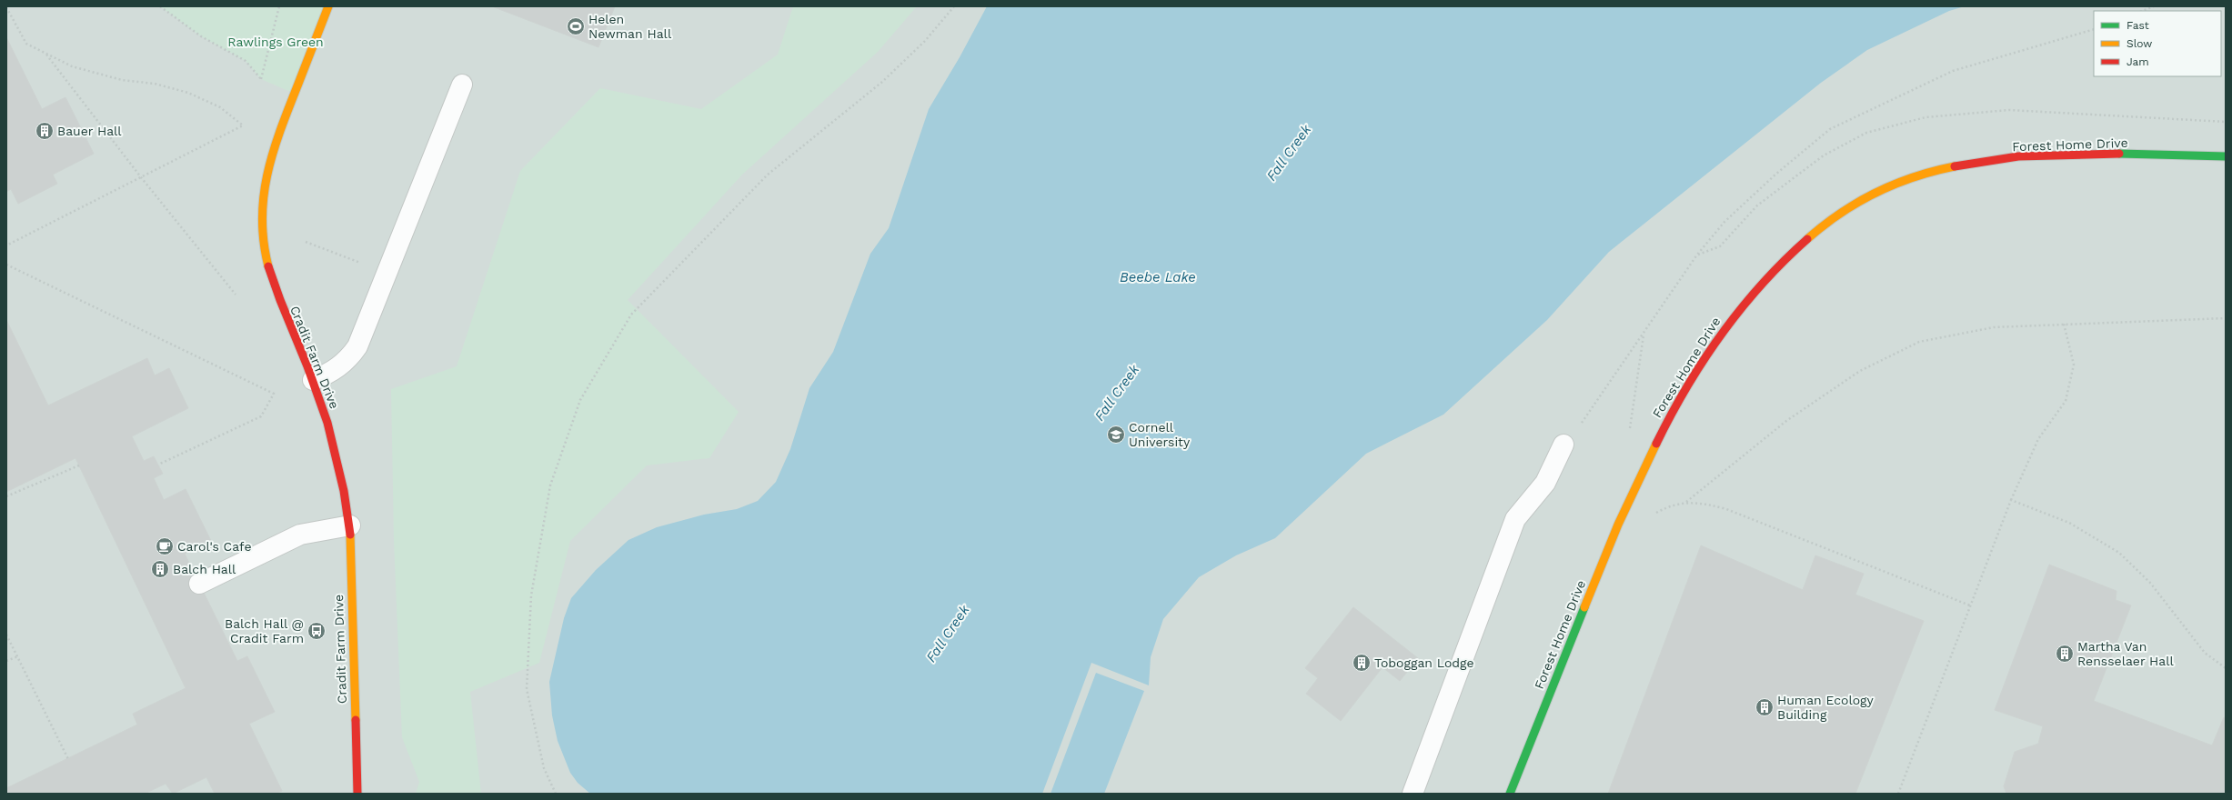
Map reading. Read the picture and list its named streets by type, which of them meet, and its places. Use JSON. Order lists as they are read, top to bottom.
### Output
{
  "streets": {
    "street": ["Forest Home Drive", "Cradit Farm Drive"]
  },
  "water": ["Fall Creek", "Beebe Lake"],
  "parks": ["Rawlings Green"],
  "places": {
    "sports": ["Helen Newman Hall"],
    "building": [
      "Bauer Hall",
      "Balch Hall",
      "Martha Van Rensselaer Hall",
      "Toboggan Lodge",
      "Human Ecology Building"
    ],
    "school or university": ["Cornell University"],
    "cafe": ["Carol's Cafe"],
    "bus stop": ["Balch Hall @ Cradit Farm"]
  },
  "legend": ["Fast", "Slow", "Jam"]
}
